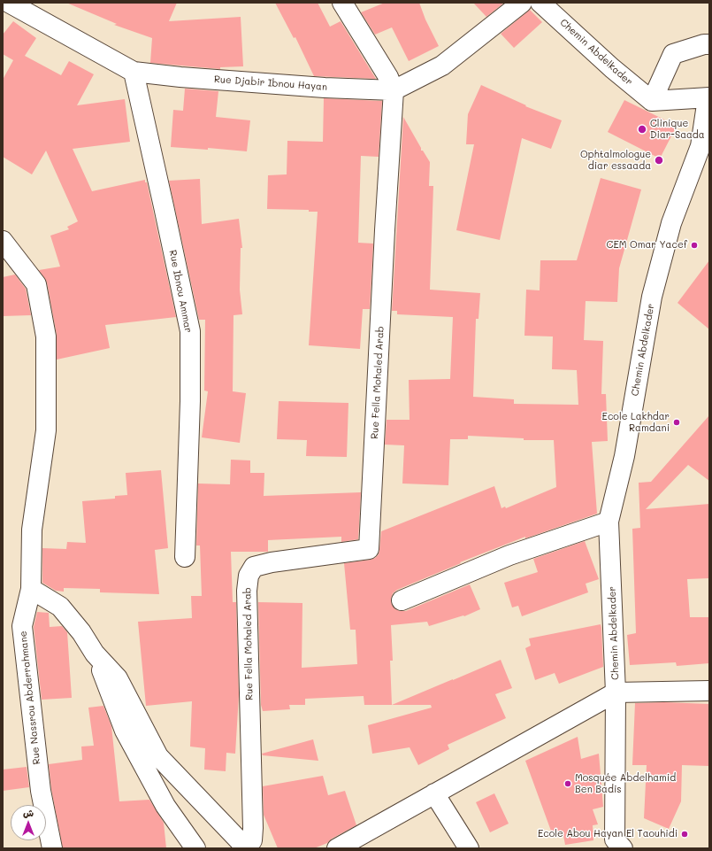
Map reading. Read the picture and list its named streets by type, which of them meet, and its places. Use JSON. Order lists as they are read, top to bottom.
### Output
{
  "streets": {
    "street": [
      "Chemin Abdelkader",
      "Rue Djabir Ibnou Hayan",
      "Rue Ibnou Ammar",
      "Rue Fella Mohaled Arab",
      "Rue Nassrou Abderrahmane"
    ]
  },
  "crossings": [
    ["Rue Djabir Ibnou Hayan", "Rue Ibnou Ammar"],
    ["Rue Djabir Ibnou Hayan", "Rue Fella Mohaled Arab"]
  ],
  "places": [
    "Clinique Diar-Saada",
    "Ophtalmologue diar essaada",
    "CEM Omar Yacef",
    "Ecole Lakhdar Ramdani",
    "Mosquée Abdelhamid Ben Badis",
    "Ecole Abou Hayan El Taouhidi"
  ],
  "north": "top"
}
